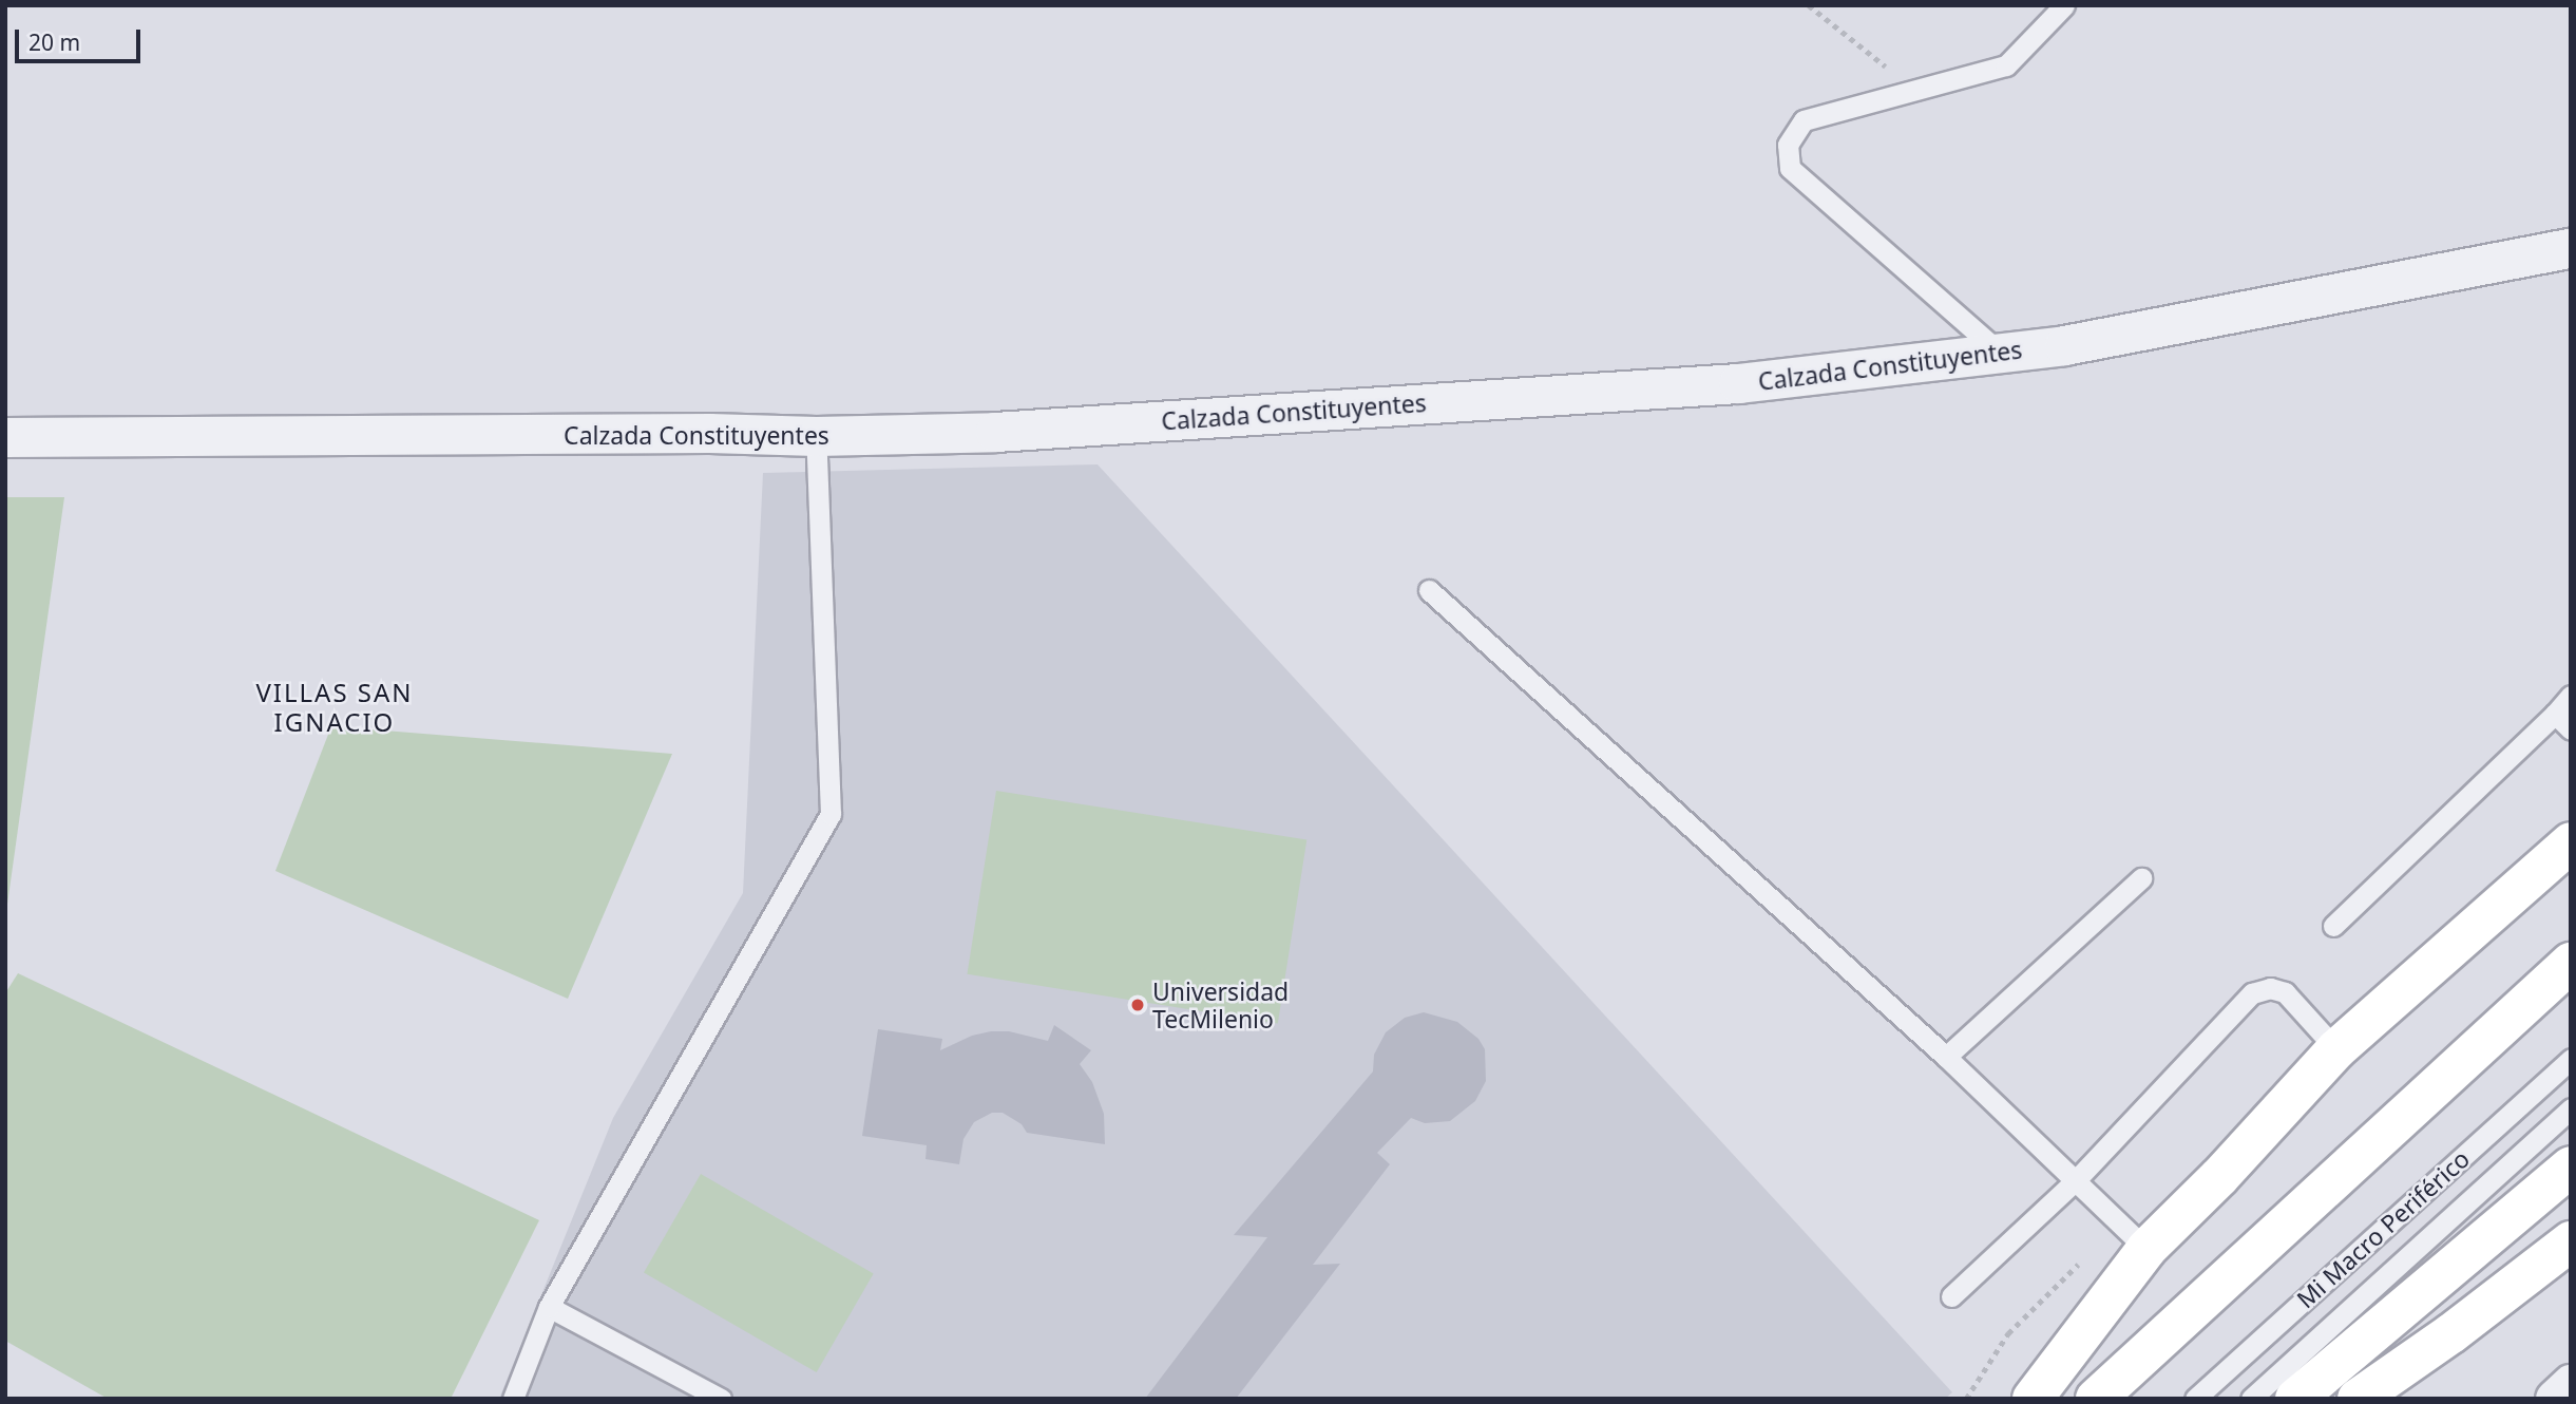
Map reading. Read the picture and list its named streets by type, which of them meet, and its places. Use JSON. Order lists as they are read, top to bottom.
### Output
{
  "streets": {
    "street": ["Calzada Constituyentes"],
    "lane": ["Mi Macro Periférico"]
  },
  "districts": ["VILLAS SAN IGNACIO"],
  "places": ["Universidad TecMilenio"],
  "scale_bar": "20 m"
}
